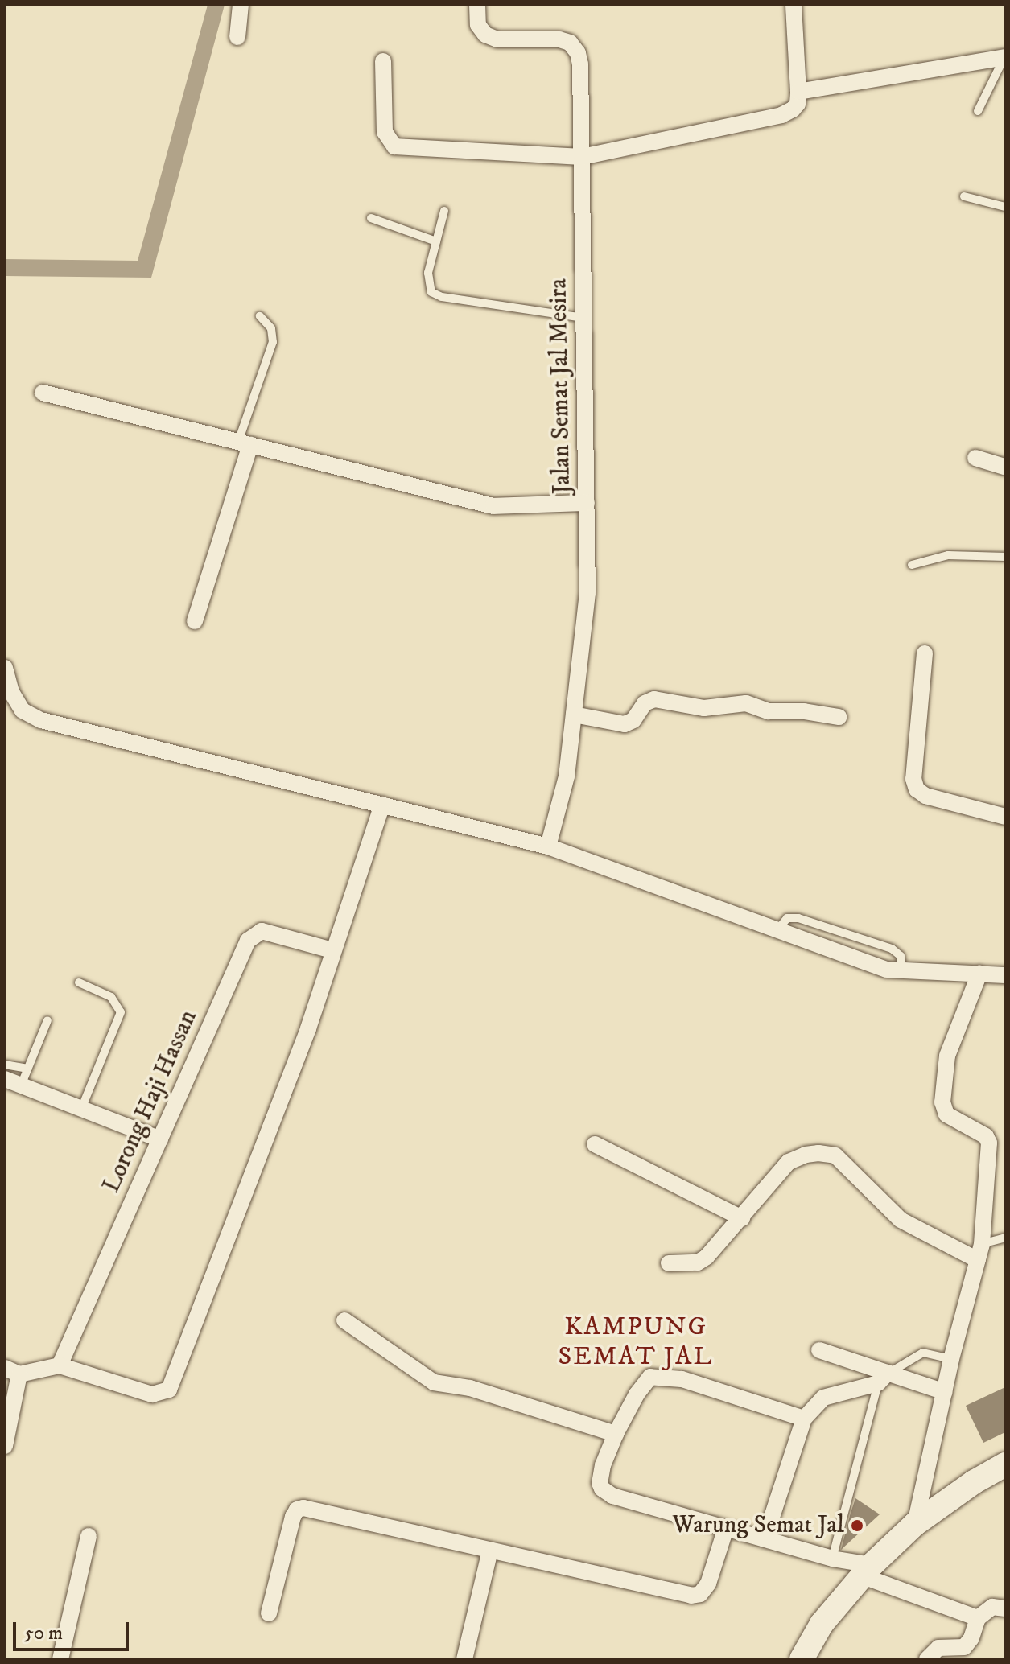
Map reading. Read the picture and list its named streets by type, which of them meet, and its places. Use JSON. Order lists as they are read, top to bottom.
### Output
{
  "streets": {
    "street": ["Jalan Semat Jal Mesira", "Lorong Haji Hassan"]
  },
  "districts": ["KAMPUNG SEMAT JAL"],
  "places": ["Warung Semat Jal"],
  "scale_bar": "50 m"
}
